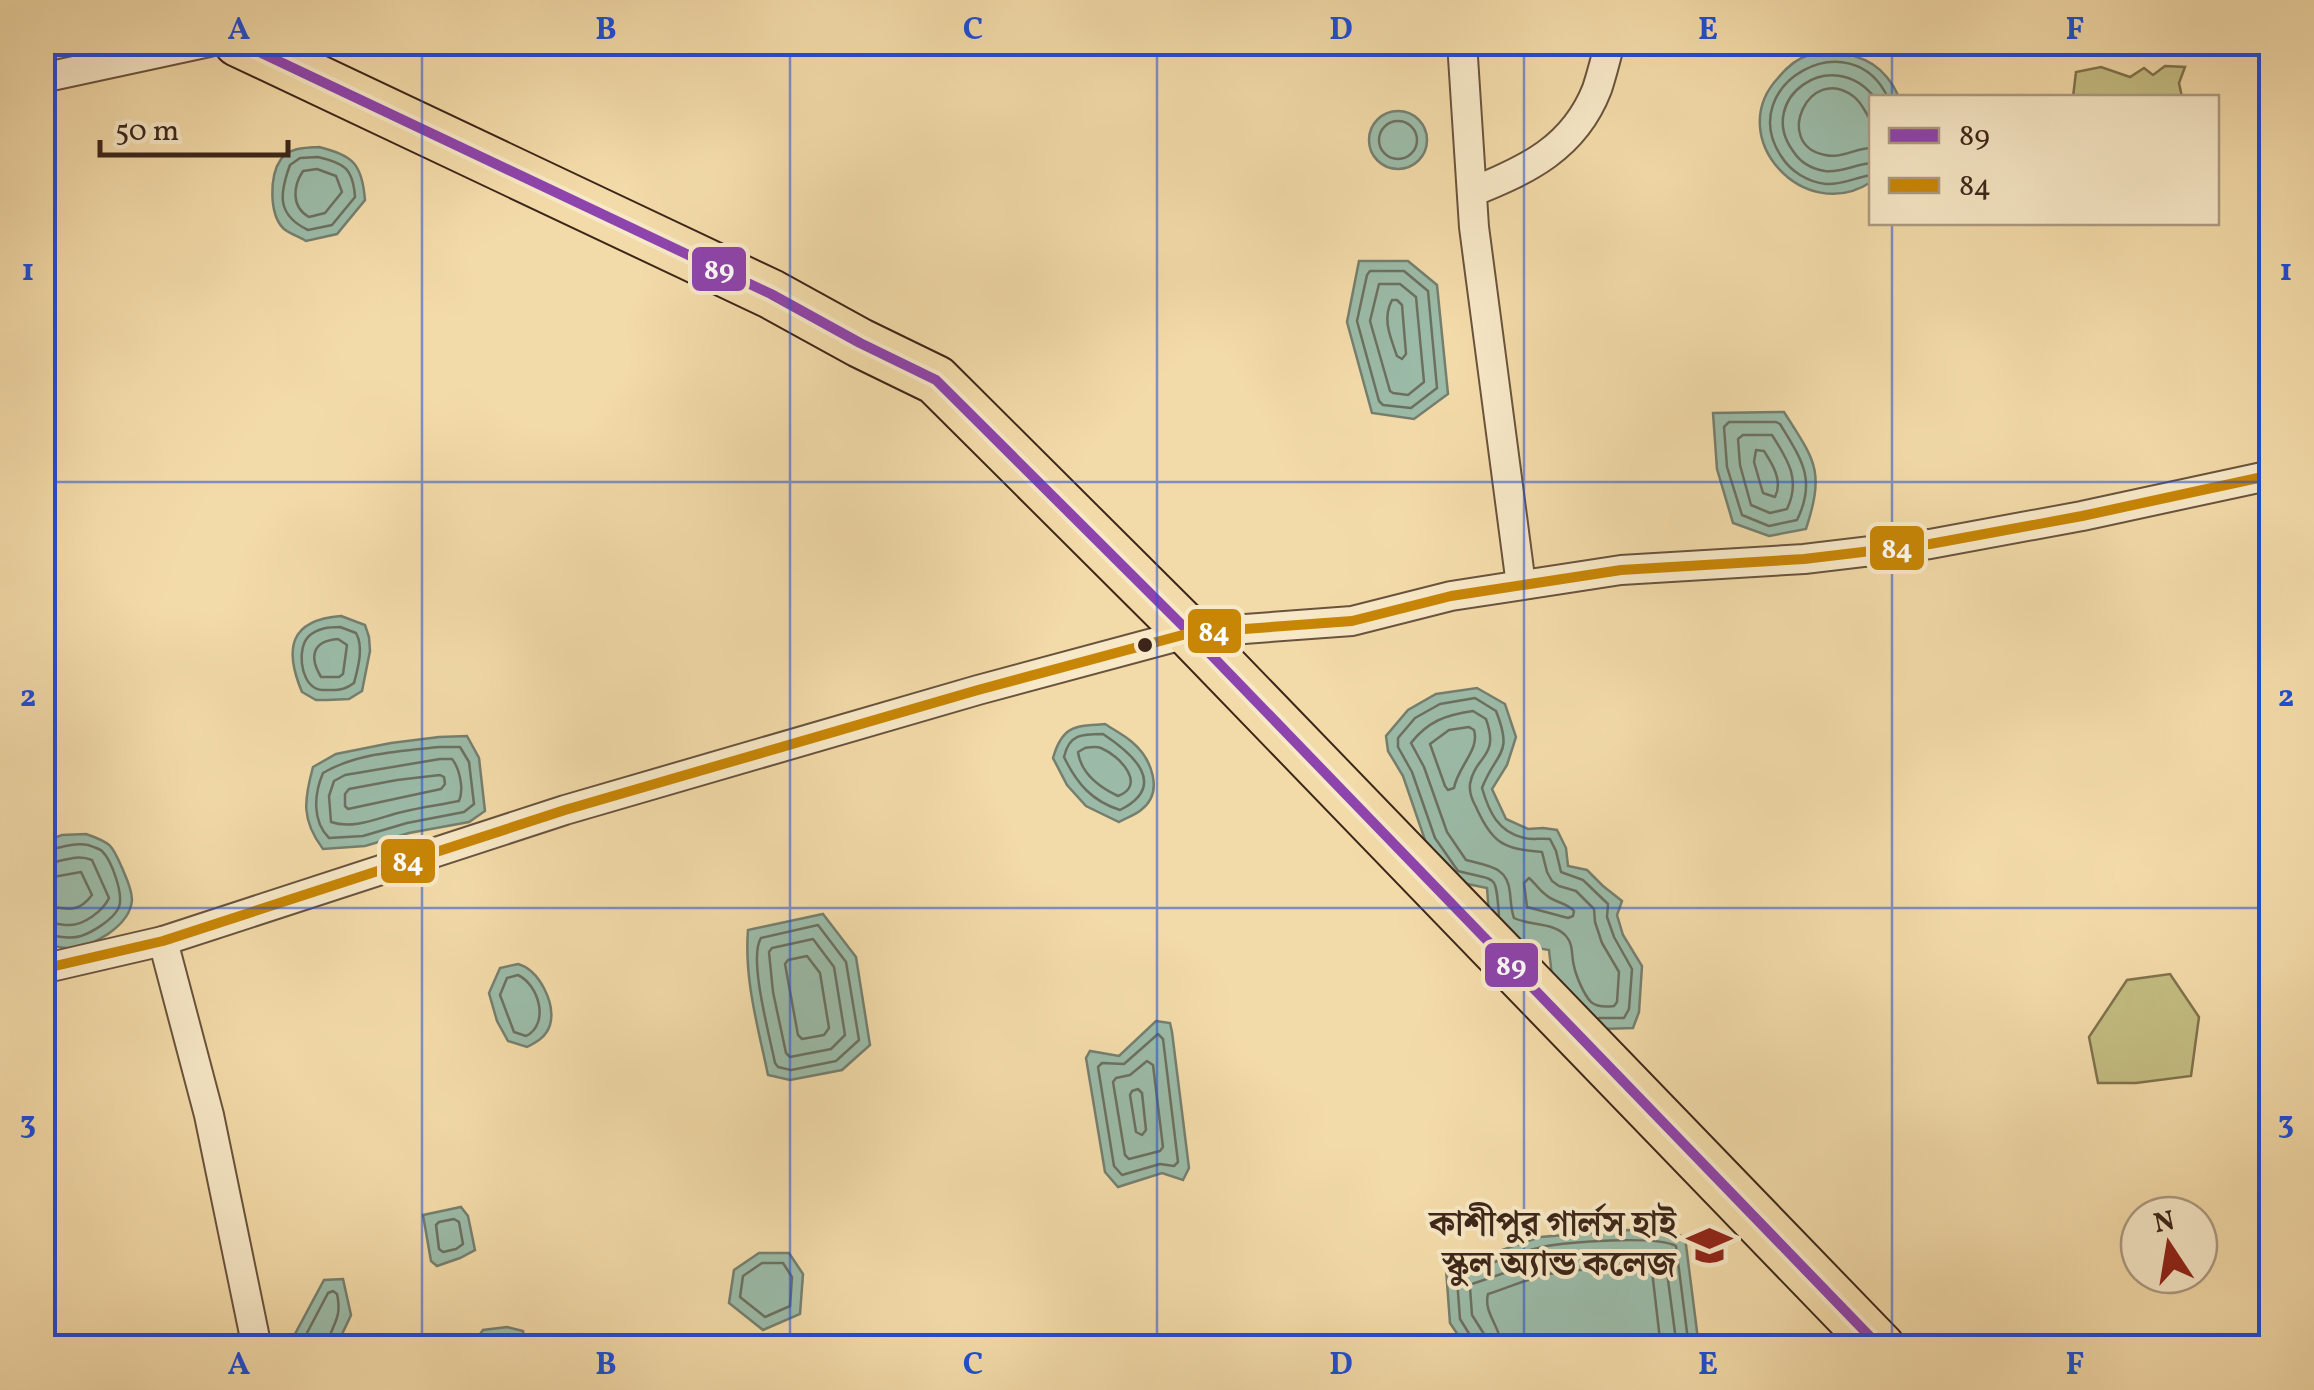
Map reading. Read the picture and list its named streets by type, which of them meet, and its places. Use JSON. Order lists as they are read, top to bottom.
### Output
{
  "places": {
    "school or university": ["কাশীপুর গার্লস হাই স্কুল অ্যান্ড কলেজ"]
  },
  "lines": ["transit line 89", "transit line 84"],
  "legend": ["89", "84"],
  "scale_bar": "50 m",
  "north": "top",
  "grid": {
    "columns": [
      "A",
      "B",
      "C",
      "D",
      "E",
      "F"
    ],
    "rows": ["1", "2", "3"]
  }
}
